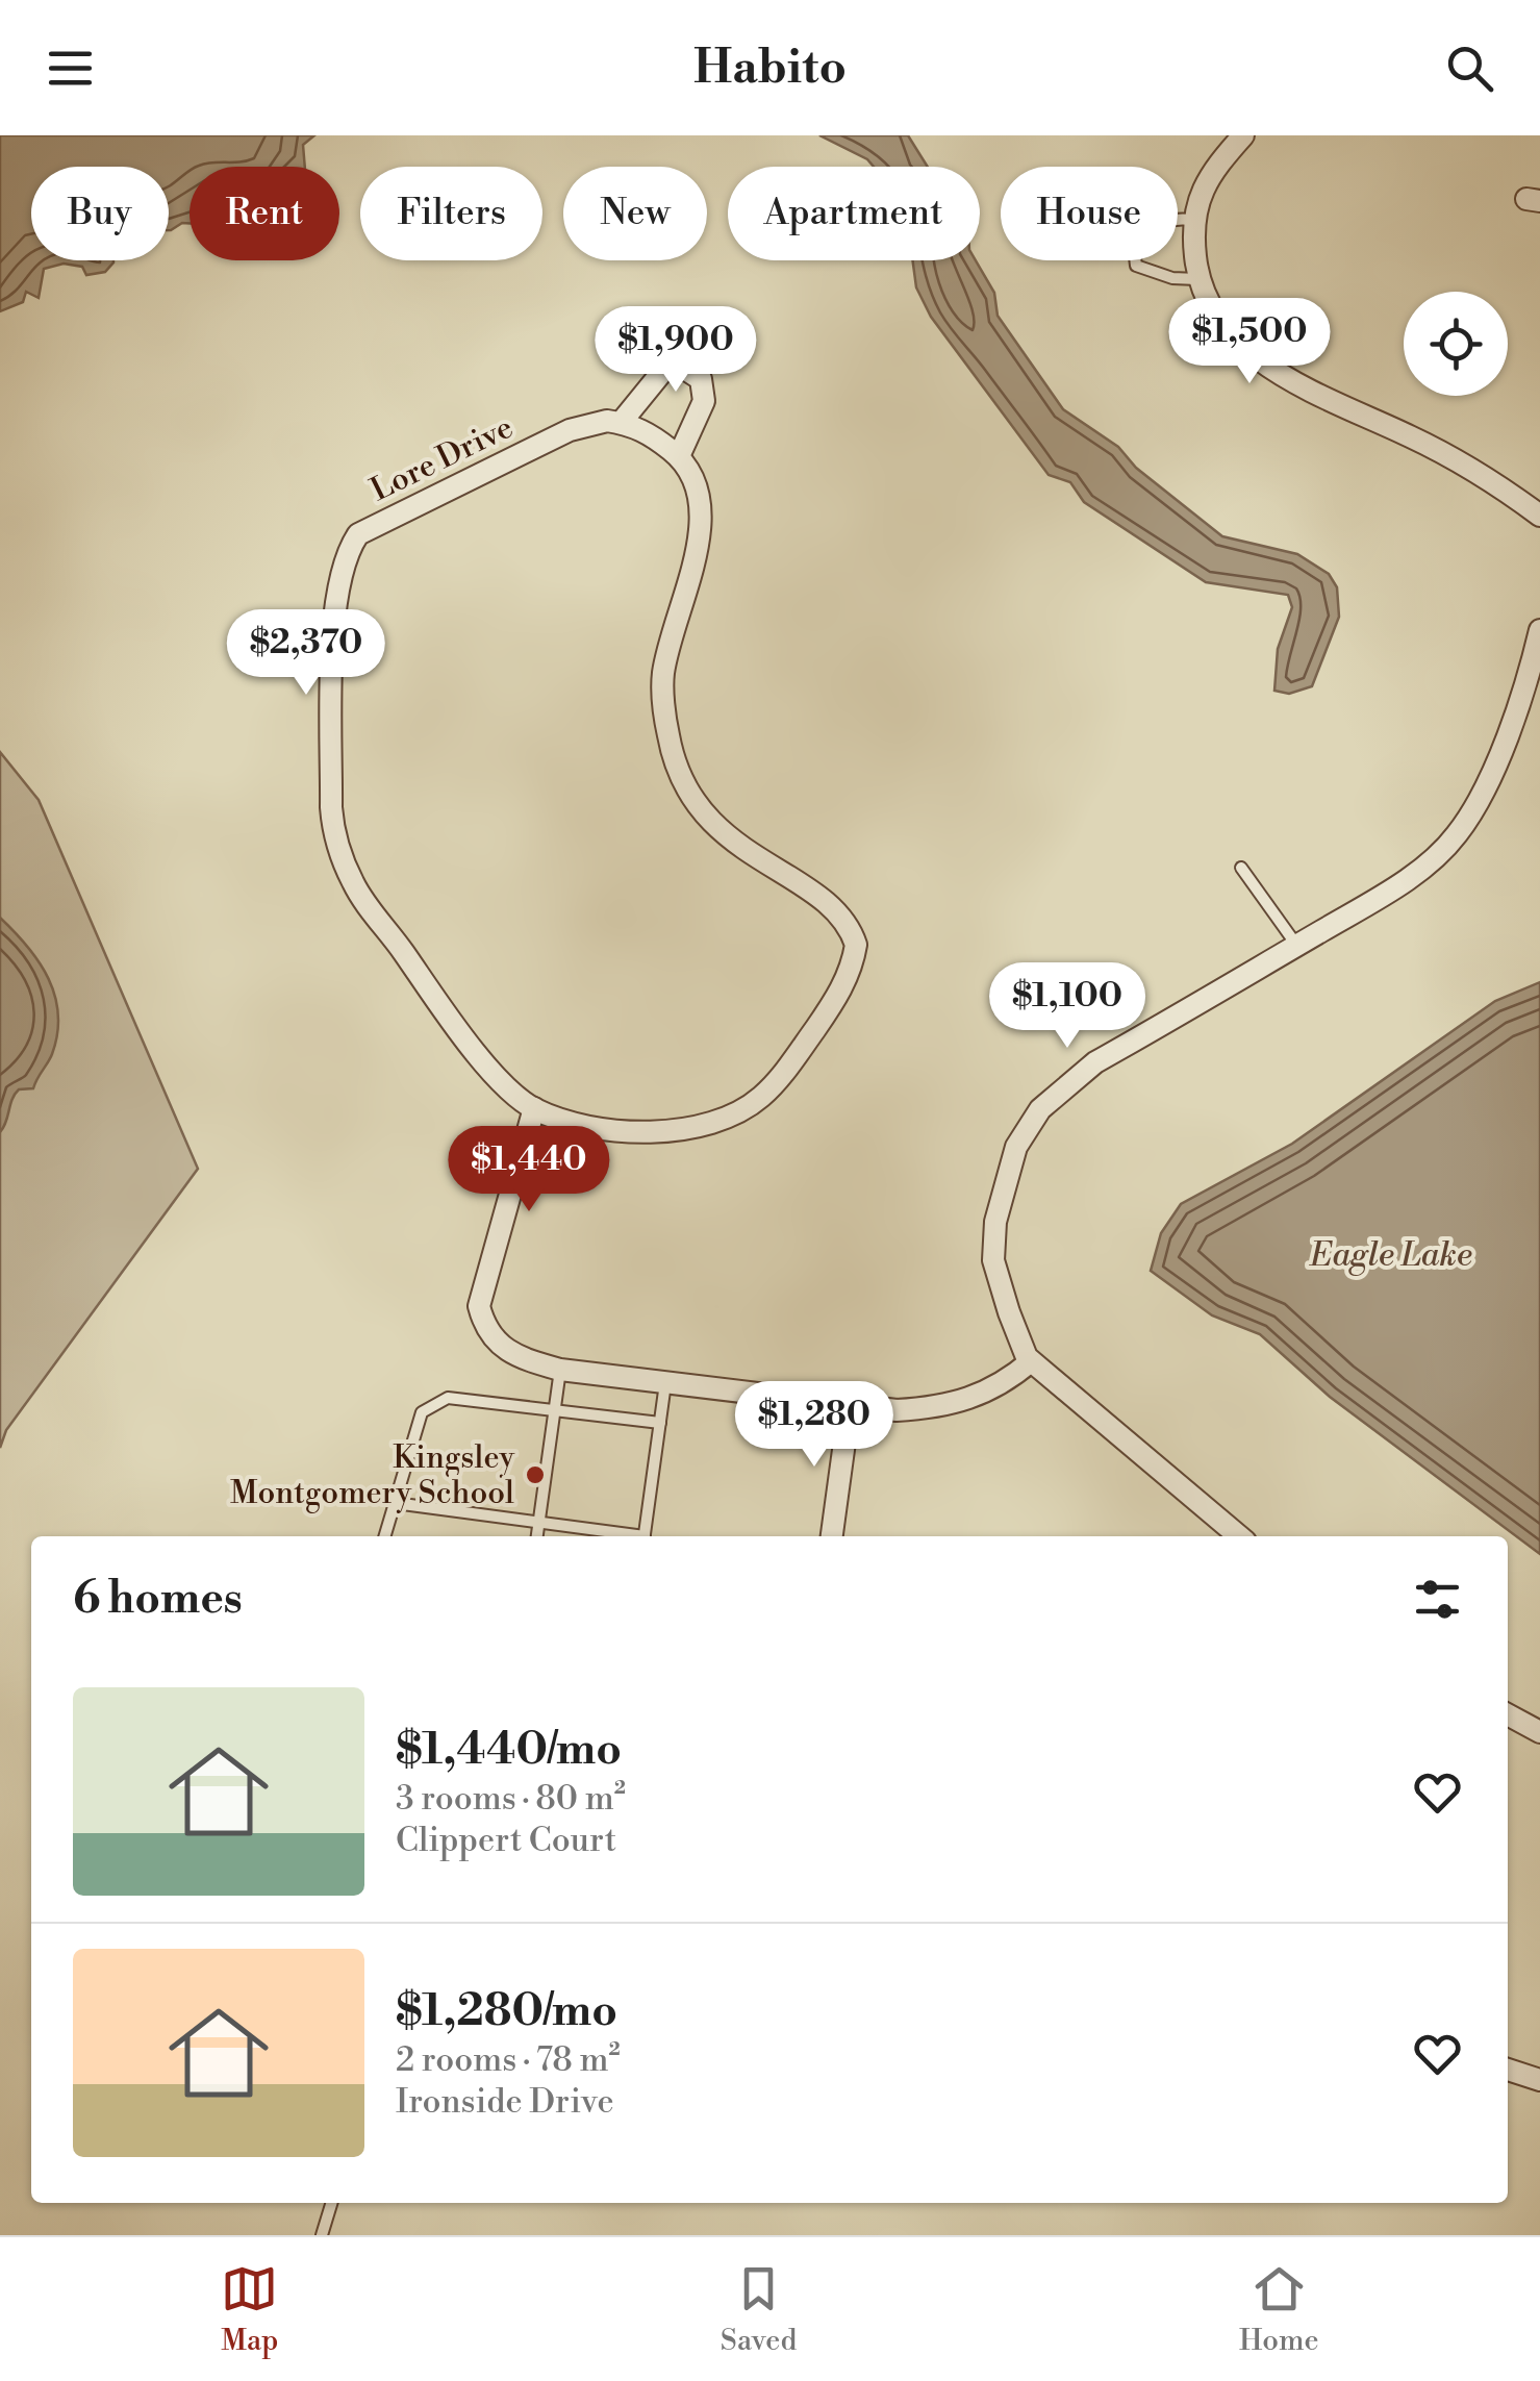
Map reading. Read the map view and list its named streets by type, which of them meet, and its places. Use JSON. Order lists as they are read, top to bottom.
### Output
{
  "streets": {
    "street": ["Lore Drive"]
  },
  "water": ["Eagle Lake"],
  "places": ["Kingsley Montgomery School"],
  "page": {
    "header": "Habito",
    "chip": [
      "Buy",
      "Rent",
      "Filters",
      "New",
      "Apartment",
      "House"
    ],
    "price": [
      "$1,500",
      "$1,900",
      "$2,370",
      "$1,100",
      "$1,440",
      "$1,280"
    ],
    "heading": "6 homes",
    "list": [
      {
        "name": "$1,440/mo",
        "note": "3 rooms · 80 m² · Clippert Court"
      },
      {
        "name": "$1,280/mo",
        "note": "2 rooms · 78 m² · Ironside Drive"
      }
    ],
    "tabs": ["Map", "Saved", "Home"]
  }
}
